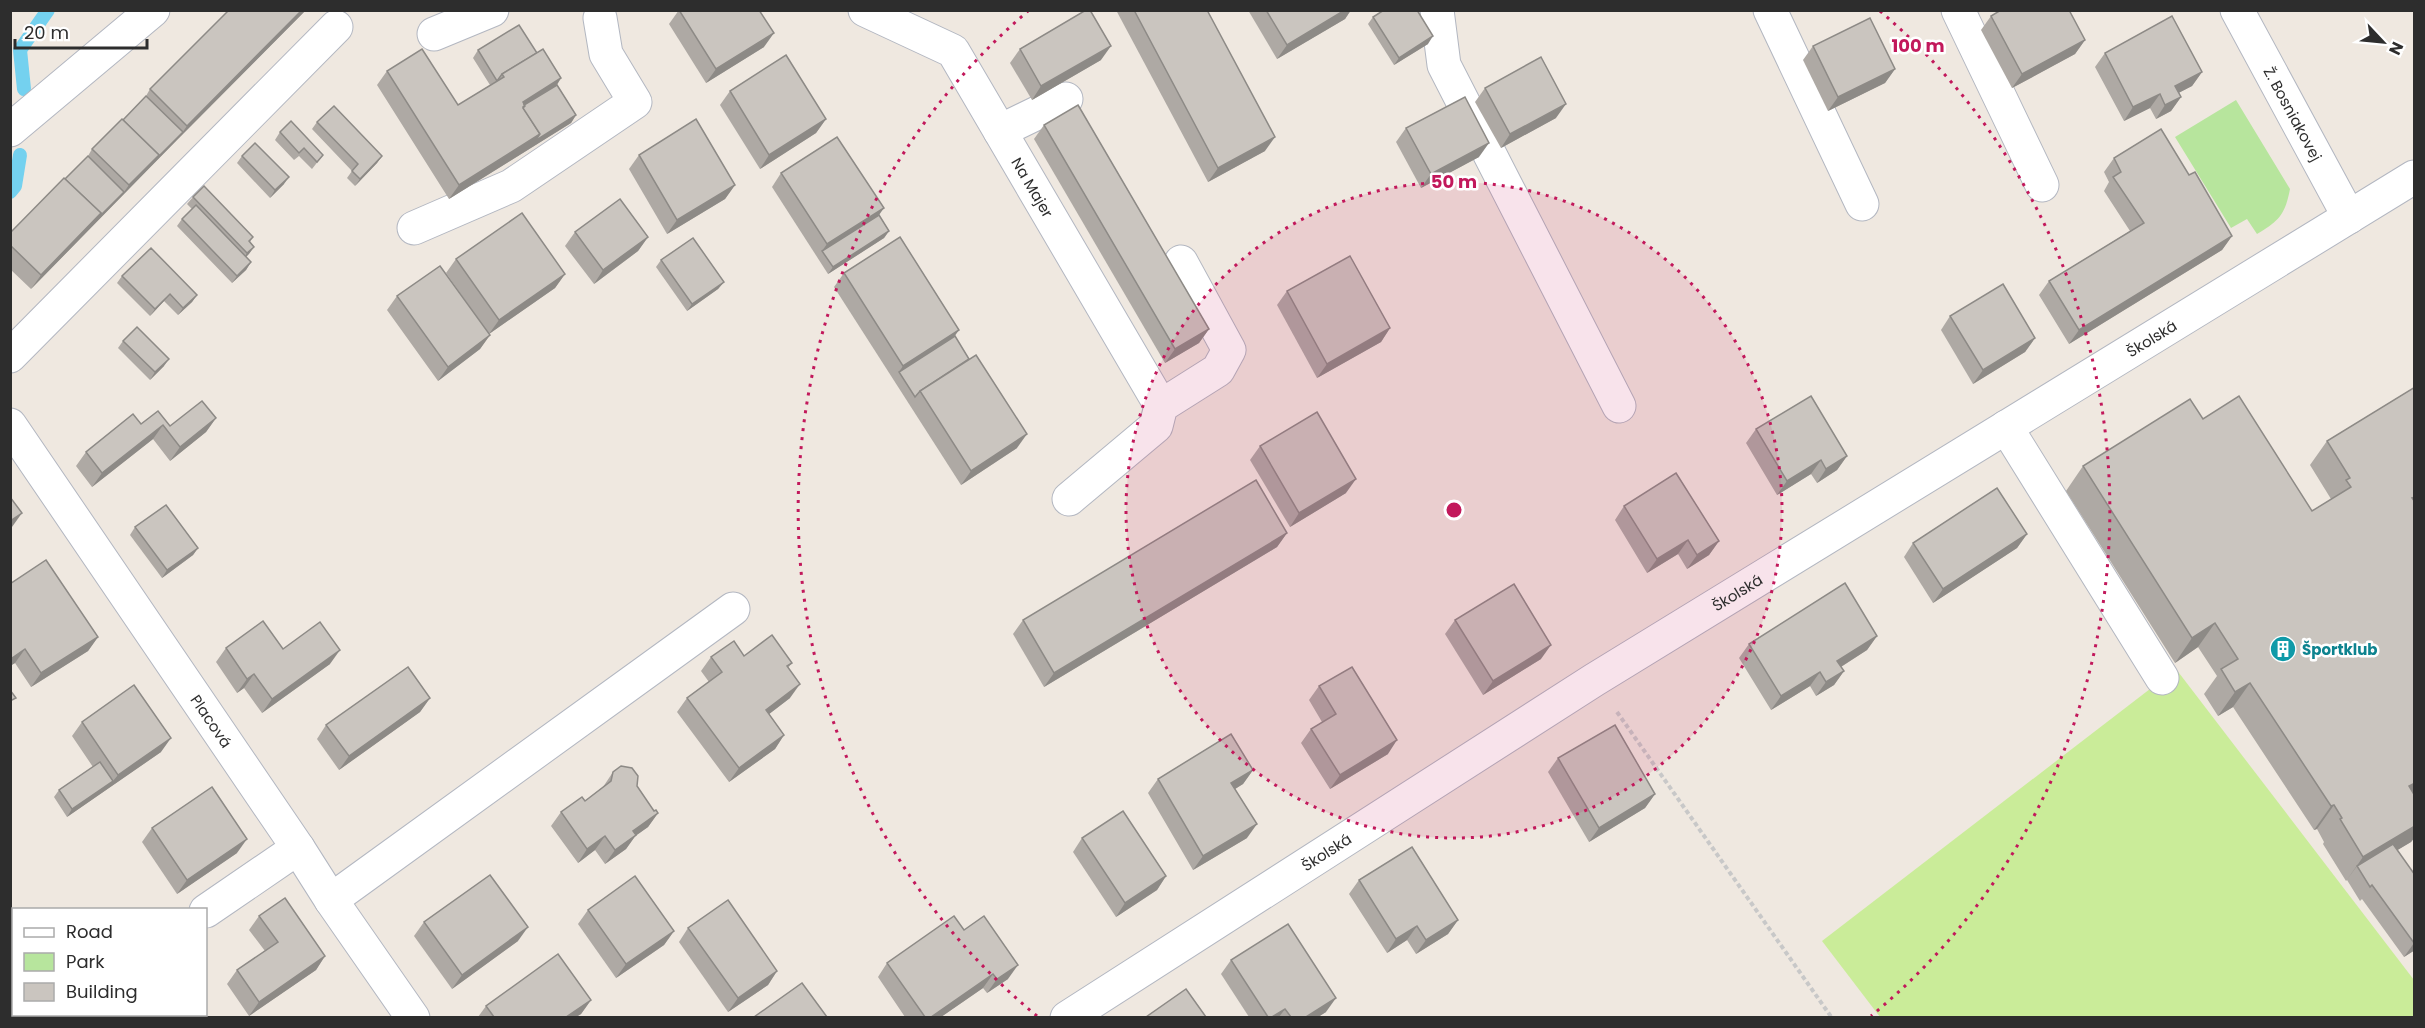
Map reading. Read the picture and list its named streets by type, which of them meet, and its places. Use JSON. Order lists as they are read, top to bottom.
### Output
{
  "streets": {
    "street": [
      "Ž. Bosniakovej",
      "Na Majer",
      "Školská",
      "Placová"
    ]
  },
  "crossings": [
    ["Ž. Bosniakovej", "Školská"]
  ],
  "places": {
    "building": ["Športklub"]
  },
  "legend": ["Road", "Park", "Building"],
  "scale_bar": "20 m",
  "north": "bottom right",
  "rings": ["100 m", "50 m"]
}
